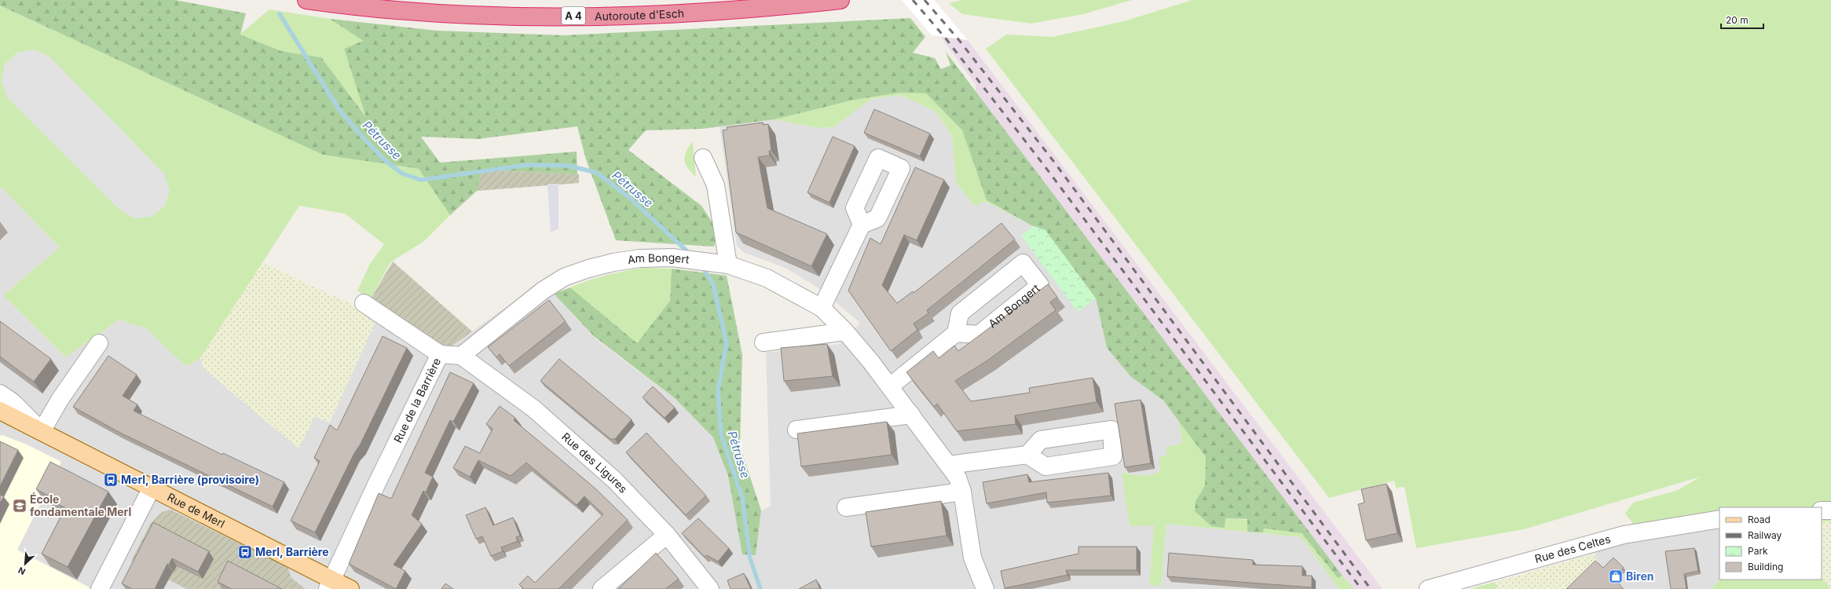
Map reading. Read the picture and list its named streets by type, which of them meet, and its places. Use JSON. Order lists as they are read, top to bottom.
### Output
{
  "streets": {
    "highway": ["Autoroute d'Esch", "A 4"],
    "main road": ["Rue de Merl"],
    "street": [
      "Am Bongert",
      "Rue de la Barrière",
      "Rue des Ligures",
      "Rue des Celtes"
    ]
  },
  "crossings": [
    ["Am Bongert", "Rue de la Barrière"],
    ["Am Bongert", "Rue des Ligures"],
    ["Rue de la Barrière", "Rue des Ligures"],
    ["Rue de la Barrière", "Rue de Merl"]
  ],
  "water": ["Pétrusse"],
  "places": {
    "bus stop": ["Merl, Barrière (provisoire)", "Merl, Barrière"],
    "school or university": ["École fondamentale Merl"],
    "shop": ["Biren"]
  },
  "legend": [
    "Road",
    "Railway",
    "Park",
    "Building"
  ],
  "scale_bar": "20 m",
  "north": "bottom left"
}
